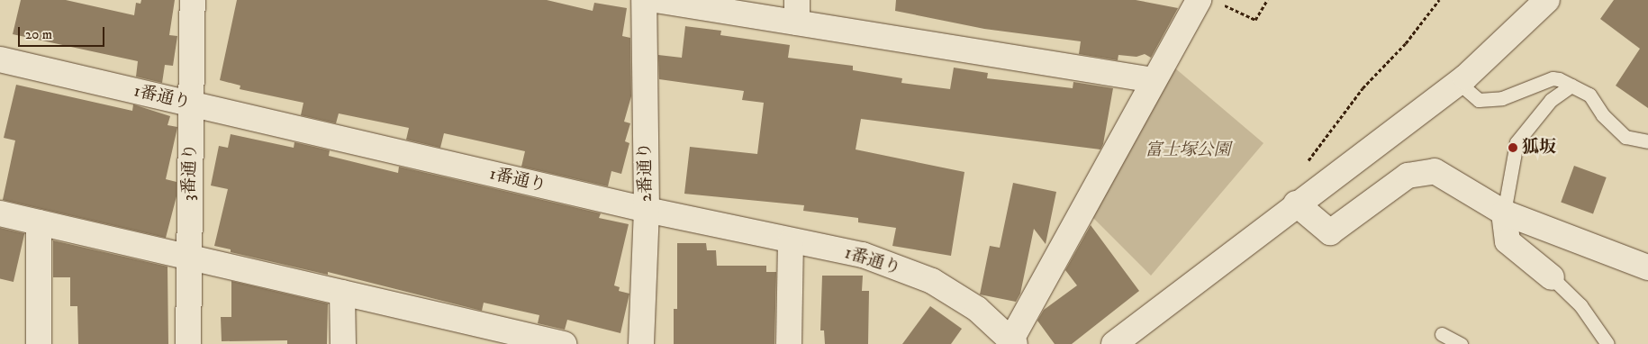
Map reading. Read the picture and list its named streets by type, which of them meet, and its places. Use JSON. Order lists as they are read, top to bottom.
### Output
{
  "streets": {
    "street": ["1番通り", "3番通り", "2番通り"]
  },
  "crossings": [
    ["1番通り", "3番通り"],
    ["1番通り", "2番通り"]
  ],
  "parks": ["富士塚公園"],
  "places": ["狐坂"],
  "scale_bar": "20 m"
}
